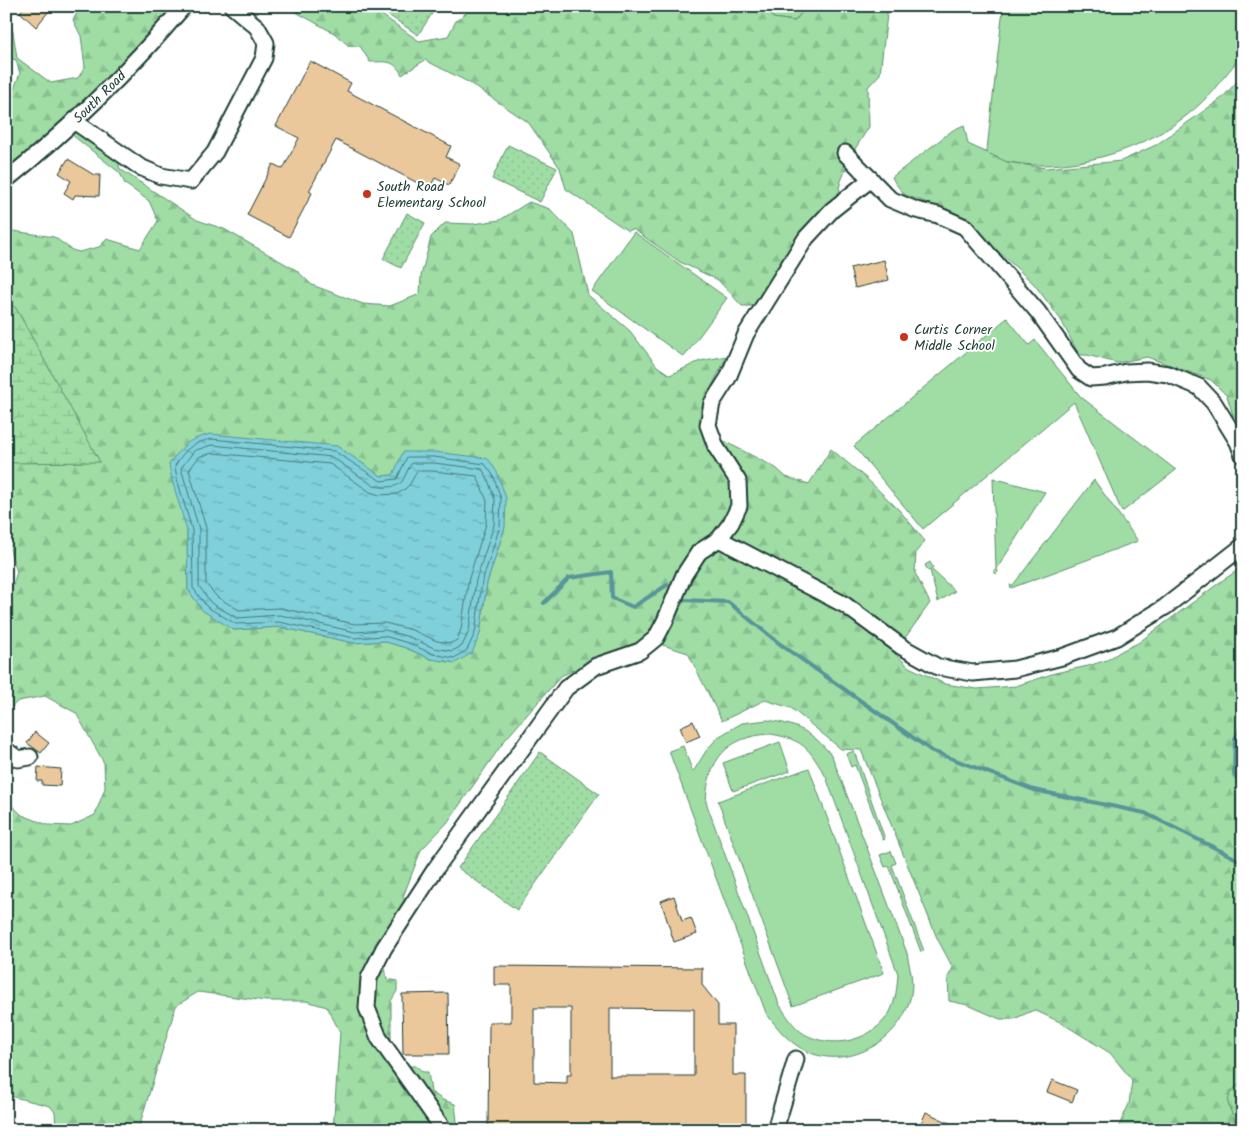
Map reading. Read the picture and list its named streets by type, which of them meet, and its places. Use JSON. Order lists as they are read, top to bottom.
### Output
{
  "streets": {
    "street": ["South Road"]
  },
  "places": ["South Road Elementary School", "Curtis Corner Middle School"]
}
